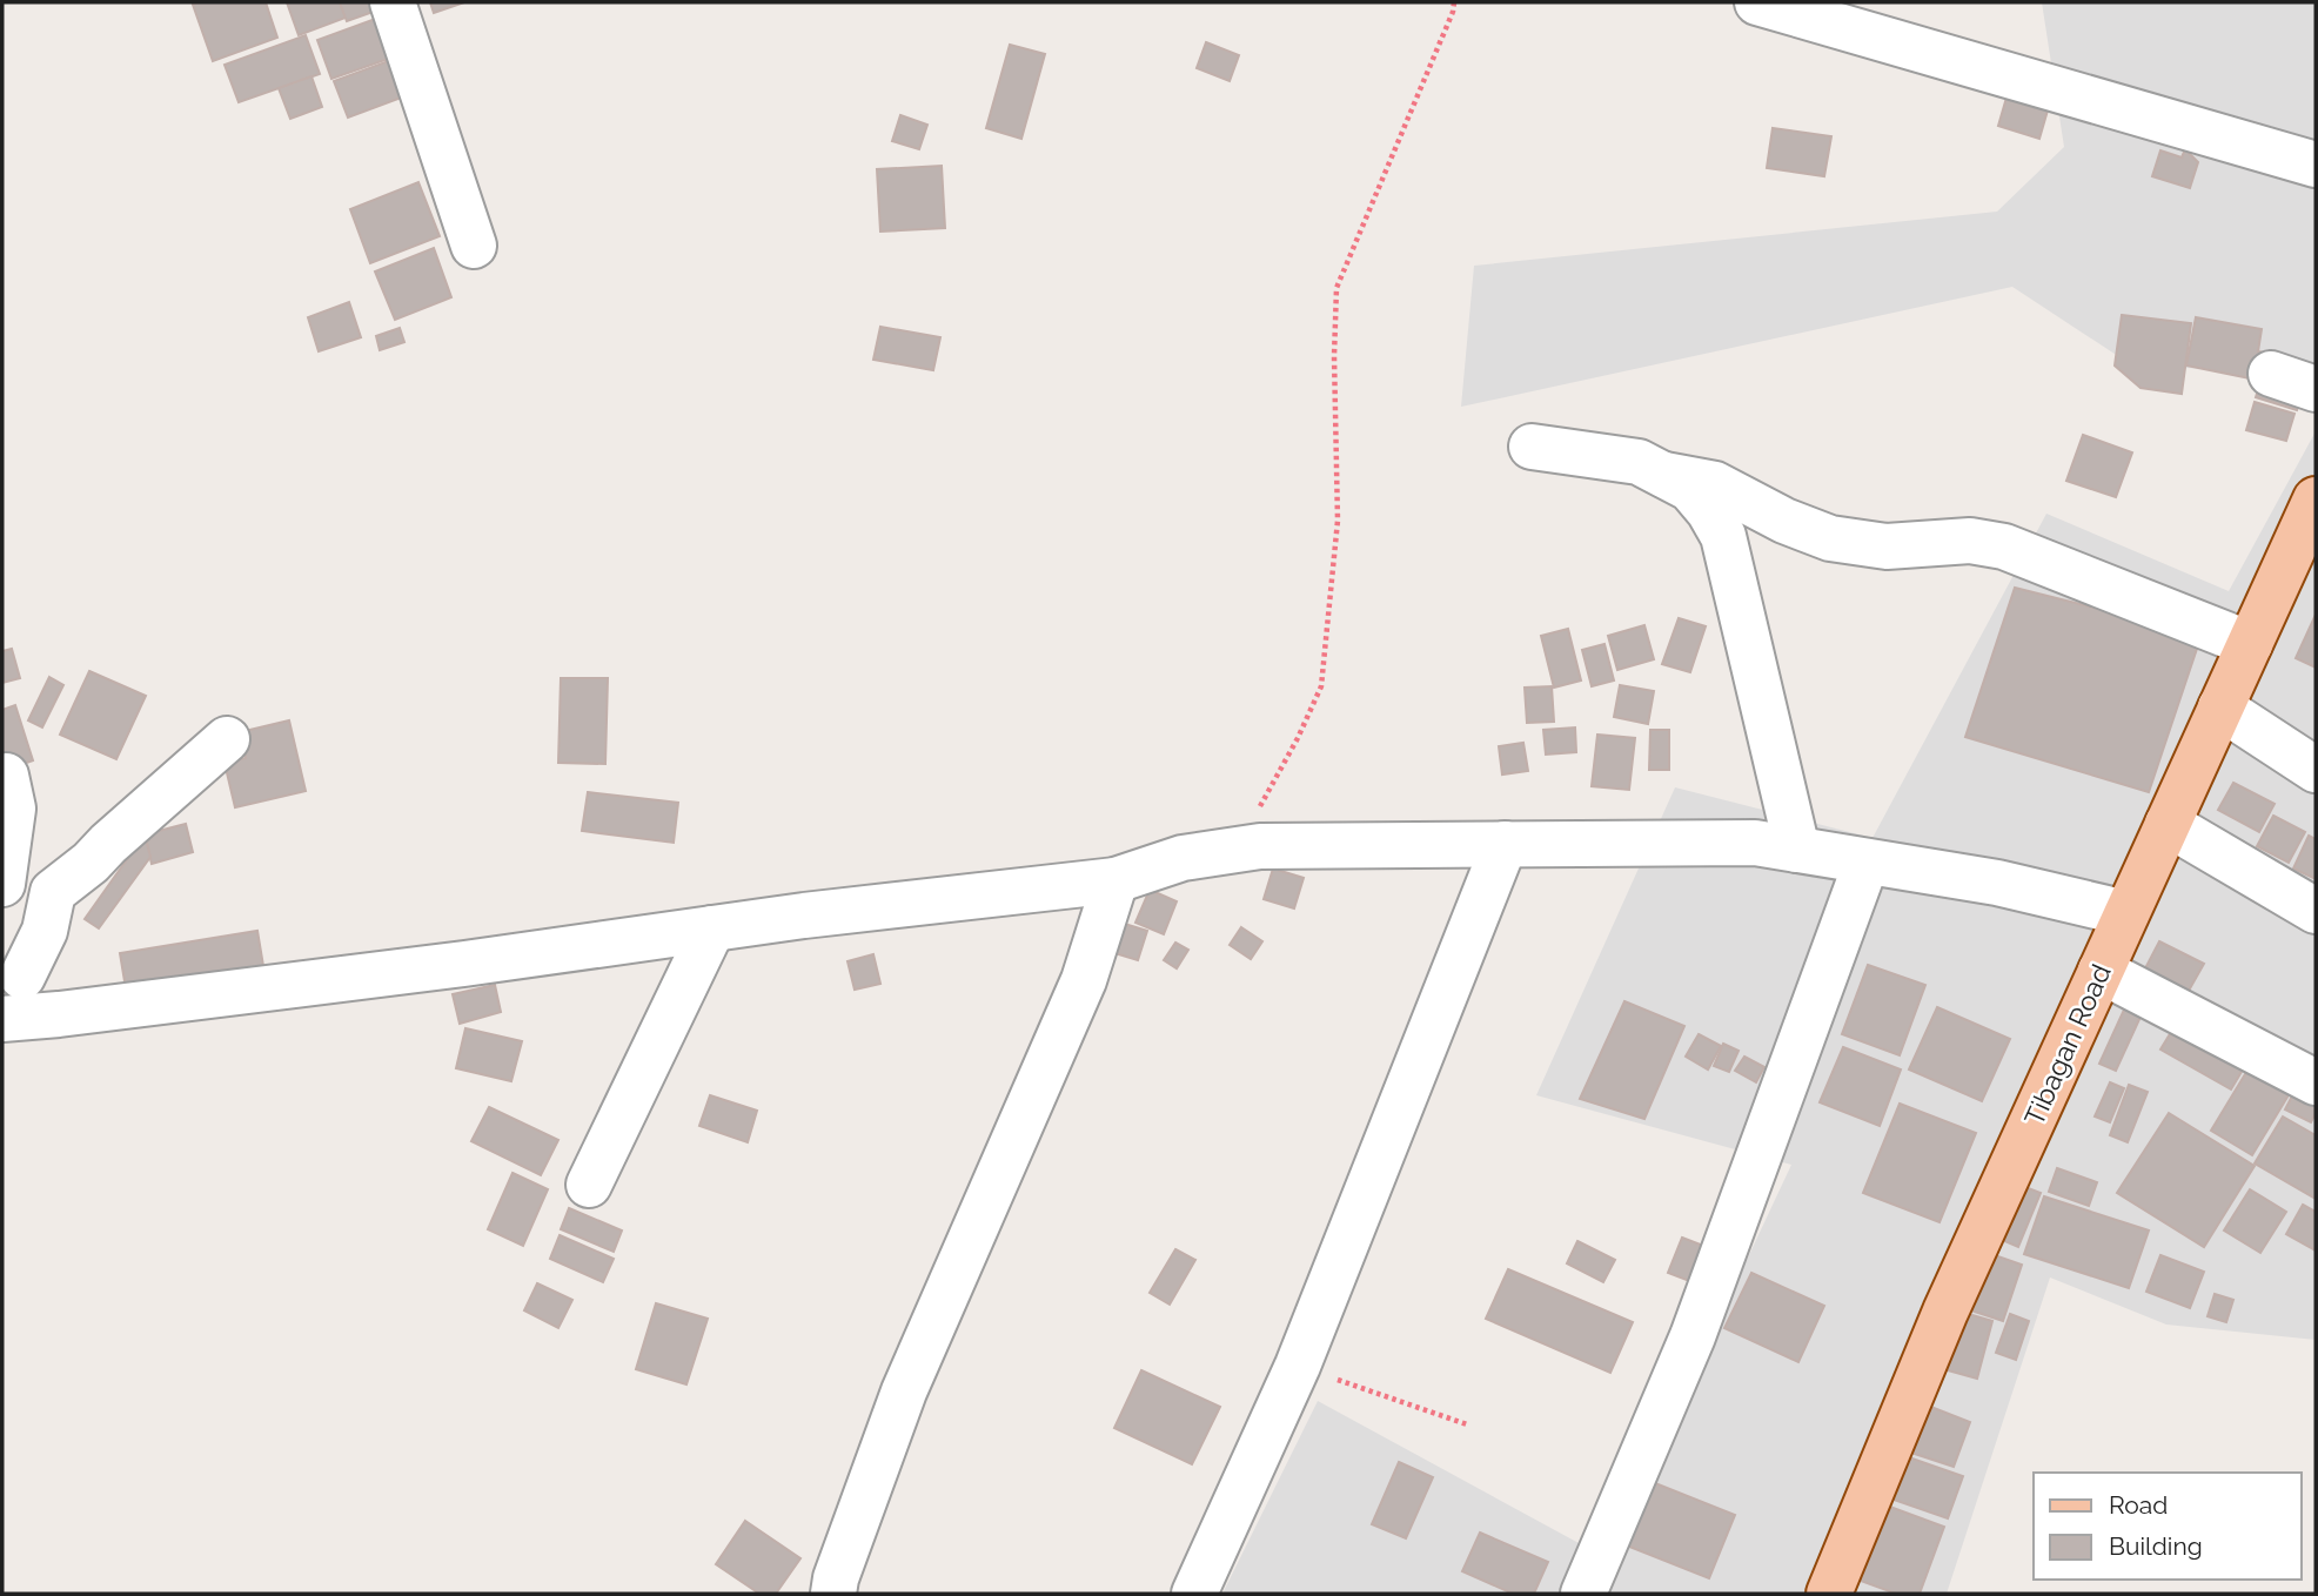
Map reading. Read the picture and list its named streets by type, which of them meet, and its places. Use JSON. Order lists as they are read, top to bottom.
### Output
{
  "streets": {
    "main road": ["Tibagan Road"]
  },
  "legend": ["Road", "Building"]
}
